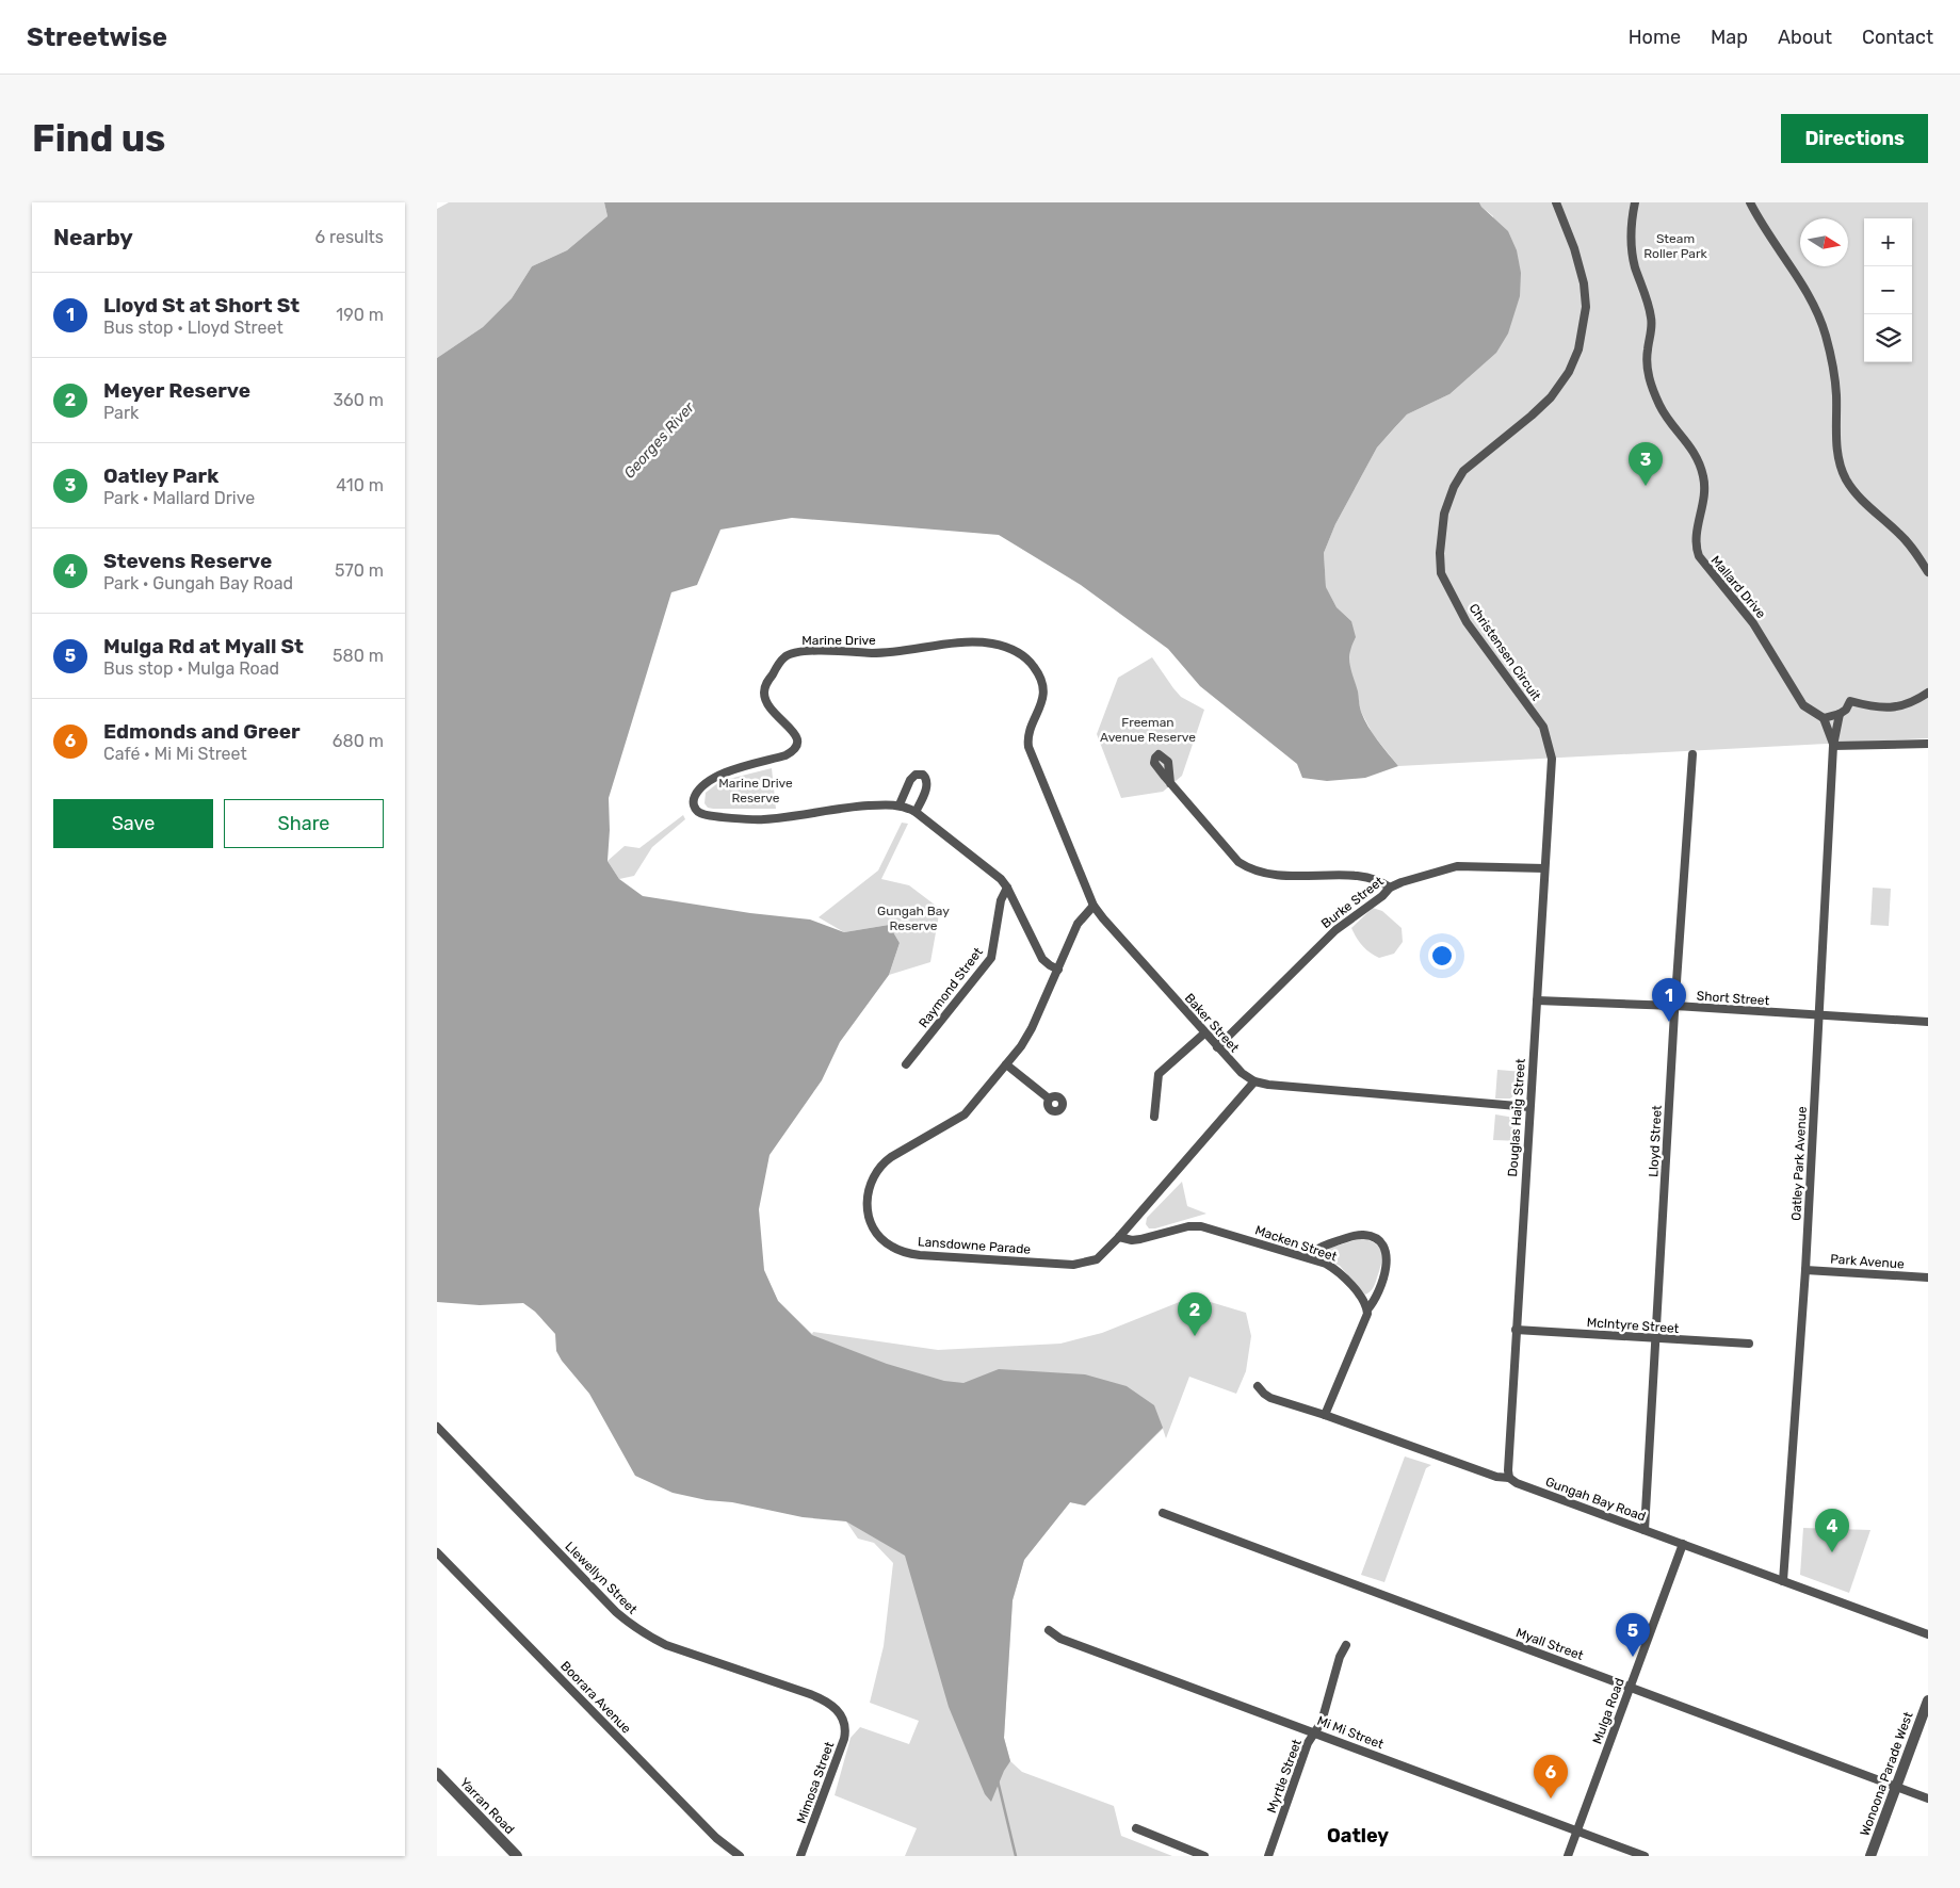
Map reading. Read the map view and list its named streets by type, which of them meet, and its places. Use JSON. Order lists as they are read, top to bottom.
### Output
{
  "streets": {
    "street": [
      "Mallard Drive",
      "Marine Drive",
      "Christensen Circuit",
      "Burke Street",
      "Raymond Street",
      "Short Street",
      "Baker Street",
      "Douglas Haig Street",
      "Lloyd Street",
      "Oatley Park Avenue",
      "Macken Street",
      "Lansdowne Parade",
      "Park Avenue",
      "McIntyre Street",
      "Gungah Bay Road",
      "Llewellyn Street",
      "Myall Street",
      "Boorara Avenue",
      "Mulga Road",
      "Mi Mi Street",
      "Wonoona Parade West",
      "Myrtle Street",
      "Mimosa Street",
      "Yarran Road"
    ]
  },
  "crossings": [
    ["Marine Drive", "Raymond Street"],
    ["Marine Drive", "Baker Street"],
    ["Marine Drive", "Lansdowne Parade"],
    ["Christensen Circuit", "Douglas Haig Street"],
    ["Burke Street", "Baker Street"],
    ["Burke Street", "Douglas Haig Street"],
    ["Short Street", "Douglas Haig Street"],
    ["Short Street", "Lloyd Street"],
    ["Short Street", "Oatley Park Avenue"],
    ["Baker Street", "Douglas Haig Street"],
    ["Baker Street", "Lansdowne Parade"],
    ["Douglas Haig Street", "McIntyre Street"],
    ["Douglas Haig Street", "Gungah Bay Road"],
    ["Lloyd Street", "McIntyre Street"],
    ["Lloyd Street", "Gungah Bay Road"],
    ["Oatley Park Avenue", "Park Avenue"],
    ["Oatley Park Avenue", "Gungah Bay Road"],
    ["Macken Street", "Lansdowne Parade"],
    ["Gungah Bay Road", "Mulga Road"],
    ["Llewellyn Street", "Mimosa Street"],
    ["Myall Street", "Mulga Road"],
    ["Myall Street", "Wonoona Parade West"],
    ["Mulga Road", "Mi Mi Street"],
    ["Mi Mi Street", "Myrtle Street"]
  ],
  "districts": ["Oatley"],
  "water": ["Georges River"],
  "parks": [
    "Steam Roller Park",
    "Freeman Avenue Reserve",
    "Marine Drive Reserve",
    "Gungah Bay Reserve"
  ],
  "north": "right",
  "page": {
    "header": "Streetwise",
    "nav": [
      "Home",
      "Map",
      "About",
      "Contact"
    ],
    "buttons": [
      "Directions",
      ["Save", "Share"]
    ],
    "title": "Find us",
    "heading": ["Nearby", "6 results"],
    "map_buttons": ["+", "−"],
    "list": [
      {
        "mark": "1",
        "name": "Lloyd St at Short St",
        "note": "Bus stop · Lloyd Street",
        "value": "190 m"
      },
      {
        "mark": "2",
        "name": "Meyer Reserve",
        "note": "Park",
        "value": "360 m"
      },
      {
        "mark": "3",
        "name": "Oatley Park",
        "note": "Park · Mallard Drive",
        "value": "410 m"
      },
      {
        "mark": "4",
        "name": "Stevens Reserve",
        "note": "Park · Gungah Bay Road",
        "value": "570 m"
      },
      {
        "mark": "5",
        "name": "Mulga Rd at Myall St",
        "note": "Bus stop · Mulga Road",
        "value": "580 m"
      },
      {
        "mark": "6",
        "name": "Edmonds and Greer",
        "note": "Café · Mi Mi Street",
        "value": "680 m"
      }
    ],
    "pins": [
      "3",
      "1",
      "2",
      "4",
      "5",
      "6"
    ]
  }
}
